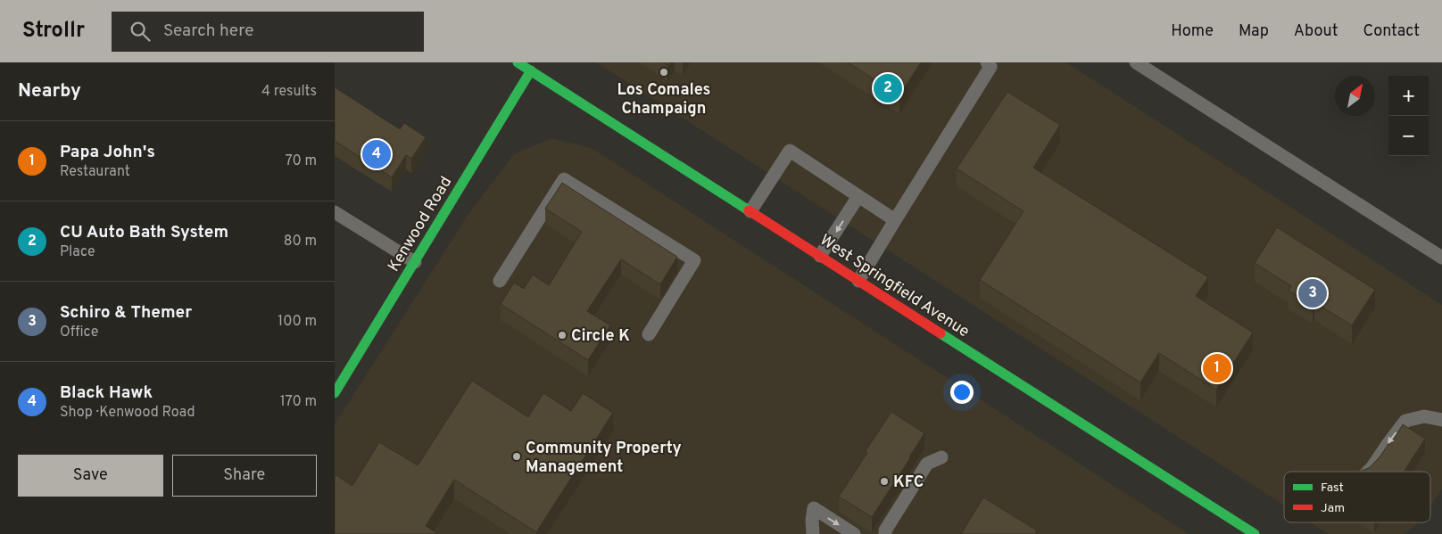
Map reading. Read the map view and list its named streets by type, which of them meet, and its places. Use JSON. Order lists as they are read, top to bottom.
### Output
{
  "streets": {
    "main road": ["Kenwood Road", "West Springfield Avenue"]
  },
  "crossings": [
    ["Kenwood Road", "West Springfield Avenue"]
  ],
  "places": [
    "Los Comales Champaign",
    "Circle K",
    "Community Property Management",
    "KFC"
  ],
  "legend": ["Fast", "Jam"],
  "north": "top right",
  "page": {
    "header": "Strollr",
    "search": "Search here",
    "nav": [
      "Home",
      "Map",
      "About",
      "Contact"
    ],
    "heading": ["Nearby", "4 results"],
    "pins": [
      "2",
      "4",
      "3",
      "1"
    ],
    "map_buttons": ["+", "−"],
    "list": [
      {
        "mark": "1",
        "name": "Papa John's",
        "note": "Restaurant",
        "value": "70 m"
      },
      {
        "mark": "2",
        "name": "CU Auto Bath System",
        "note": "Place",
        "value": "80 m"
      },
      {
        "mark": "3",
        "name": "Schiro & Themer",
        "note": "Office",
        "value": "100 m"
      },
      {
        "mark": "4",
        "name": "Black Hawk",
        "note": "Shop · Kenwood Road",
        "value": "170 m"
      }
    ],
    "buttons": ["Save", "Share"]
  }
}
